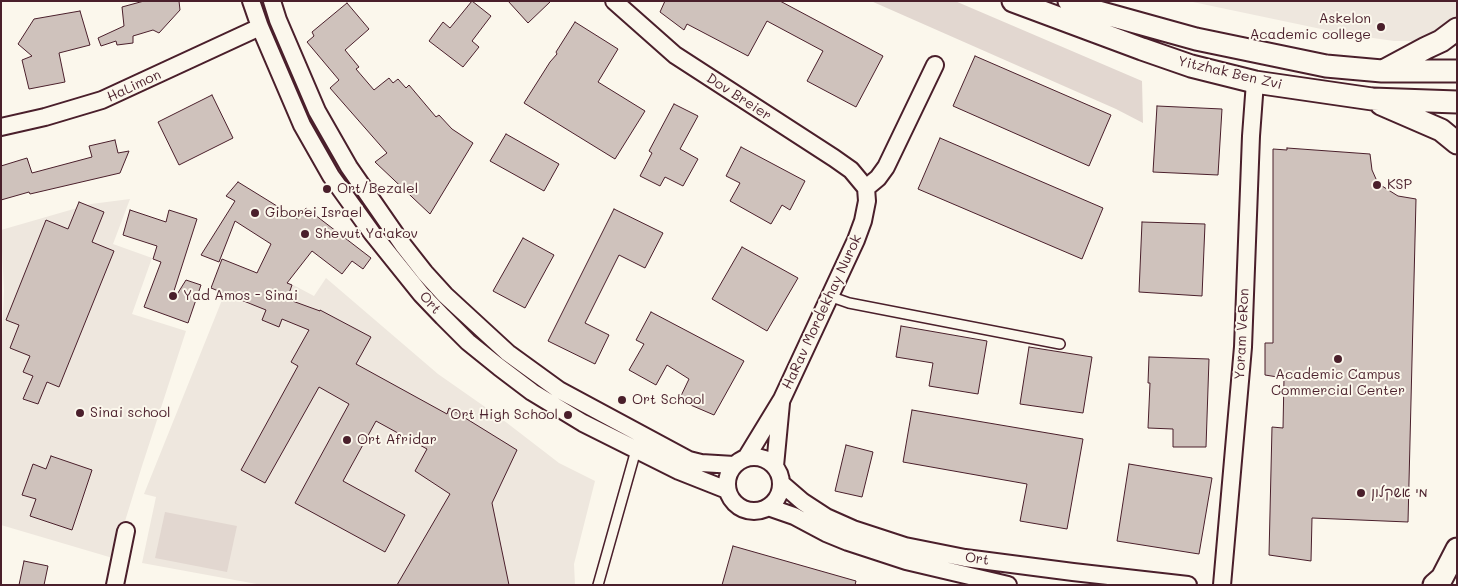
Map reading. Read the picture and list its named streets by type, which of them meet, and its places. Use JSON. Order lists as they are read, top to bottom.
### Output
{
  "streets": {
    "street": [
      "Yitzhak Ben Zvi",
      "HaLimon",
      "Dov Breier",
      "Ort",
      "HaRav Mordekhay Nurok",
      "Yoram VeRon"
    ]
  },
  "crossings": [
    ["Yitzhak Ben Zvi", "Yoram VeRon"],
    ["HaLimon", "Ort"],
    ["Dov Breier", "HaRav Mordekhay Nurok"],
    ["Ort", "HaRav Mordekhay Nurok"]
  ],
  "places": [
    "Askelon Academic college",
    "KSP",
    "Ort/Bezalel",
    "Giborei Israel",
    "Shevut Ya'akov",
    "Yad Amos - Sinai",
    "Academic Campus Commercial Center",
    "Ort School",
    "Sinai school",
    "Ort High School",
    "Ort Afridar",
    "מי אשקלון"
  ]
}
